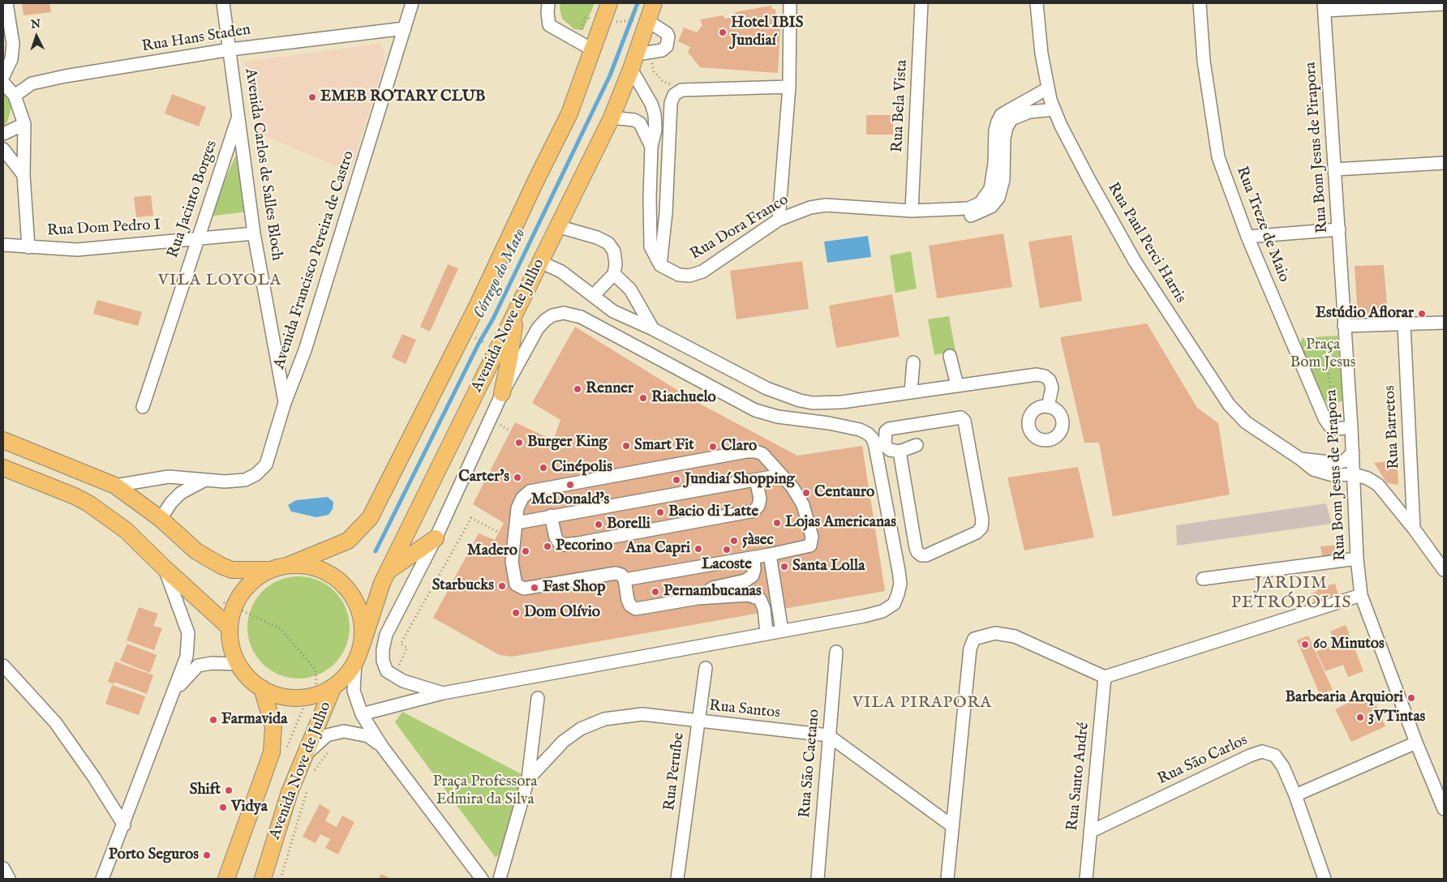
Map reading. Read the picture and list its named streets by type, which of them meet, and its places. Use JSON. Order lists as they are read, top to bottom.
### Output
{
  "streets": {
    "main road": ["Avenida Nove de Julho"],
    "street": [
      "Rua Hans Staden",
      "Rua Bela Vista",
      "Rua Bom Jesus de Pirapora",
      "Avenida Carlos de Salles Bloch",
      "Rua Jacinto Borges",
      "Rua Treze de Maio",
      "Rua Dora Franco",
      "Rua Dom Pedro I",
      "Rua Paul Perci Harris",
      "Avenida Francisco Pereira de Castro",
      "Rua Barretos",
      "Rua Santos",
      "Rua São Carlos",
      "Rua São Caetano",
      "Rua Peruíbe",
      "Rua Santo André"
    ]
  },
  "crossings": [
    ["Rua Hans Staden", "Avenida Carlos de Salles Bloch"],
    ["Rua Hans Staden", "Avenida Francisco Pereira de Castro"],
    ["Rua Bela Vista", "Rua Dora Franco"],
    ["Rua Bom Jesus de Pirapora", "Rua Treze de Maio"],
    ["Rua Bom Jesus de Pirapora", "Rua Paul Perci Harris"],
    ["Avenida Carlos de Salles Bloch", "Rua Jacinto Borges"],
    ["Avenida Carlos de Salles Bloch", "Rua Dom Pedro I"],
    ["Avenida Carlos de Salles Bloch", "Avenida Francisco Pereira de Castro"],
    ["Rua Jacinto Borges", "Rua Dom Pedro I"],
    ["Rua Dora Franco", "Rua Paul Perci Harris"],
    ["Rua Santos", "Rua São Caetano"],
    ["Rua Santos", "Rua Peruíbe"],
    ["Rua São Carlos", "Rua Santo André"]
  ],
  "districts": ["VILA LOYOLA", "JARDIM PETRÓPOLIS", "VILA PIRAPORA"],
  "water": ["Córrego do Mato"],
  "parks": ["Praça Bom Jesus", "Praça Professora Edmira da Silva"],
  "places": [
    "Hotel IBIS Jundiaí",
    "EMEB ROTARY CLUB",
    "Estúdio Aflorar",
    "Renner",
    "Riachuelo",
    "Burger King",
    "Smart Fit",
    "Claro",
    "Cinépolis",
    "Carter's",
    "Jundiaí Shopping",
    "McDonald's",
    "Centauro",
    "Bacio di Latte",
    "Lojas Americanas",
    "Borelli",
    "5àsec",
    "Pecorino",
    "Ana Capri",
    "Lacoste",
    "Madero",
    "Santa Lolla",
    "Starbucks",
    "Fast Shop",
    "Pernambucanas",
    "Dom Olívio",
    "60 Minutos",
    "Barbearia Arquiori",
    "3VTintas",
    "Farmavida",
    "Shift",
    "Vidya",
    "Porto Seguros"
  ],
  "north": "top"
}
